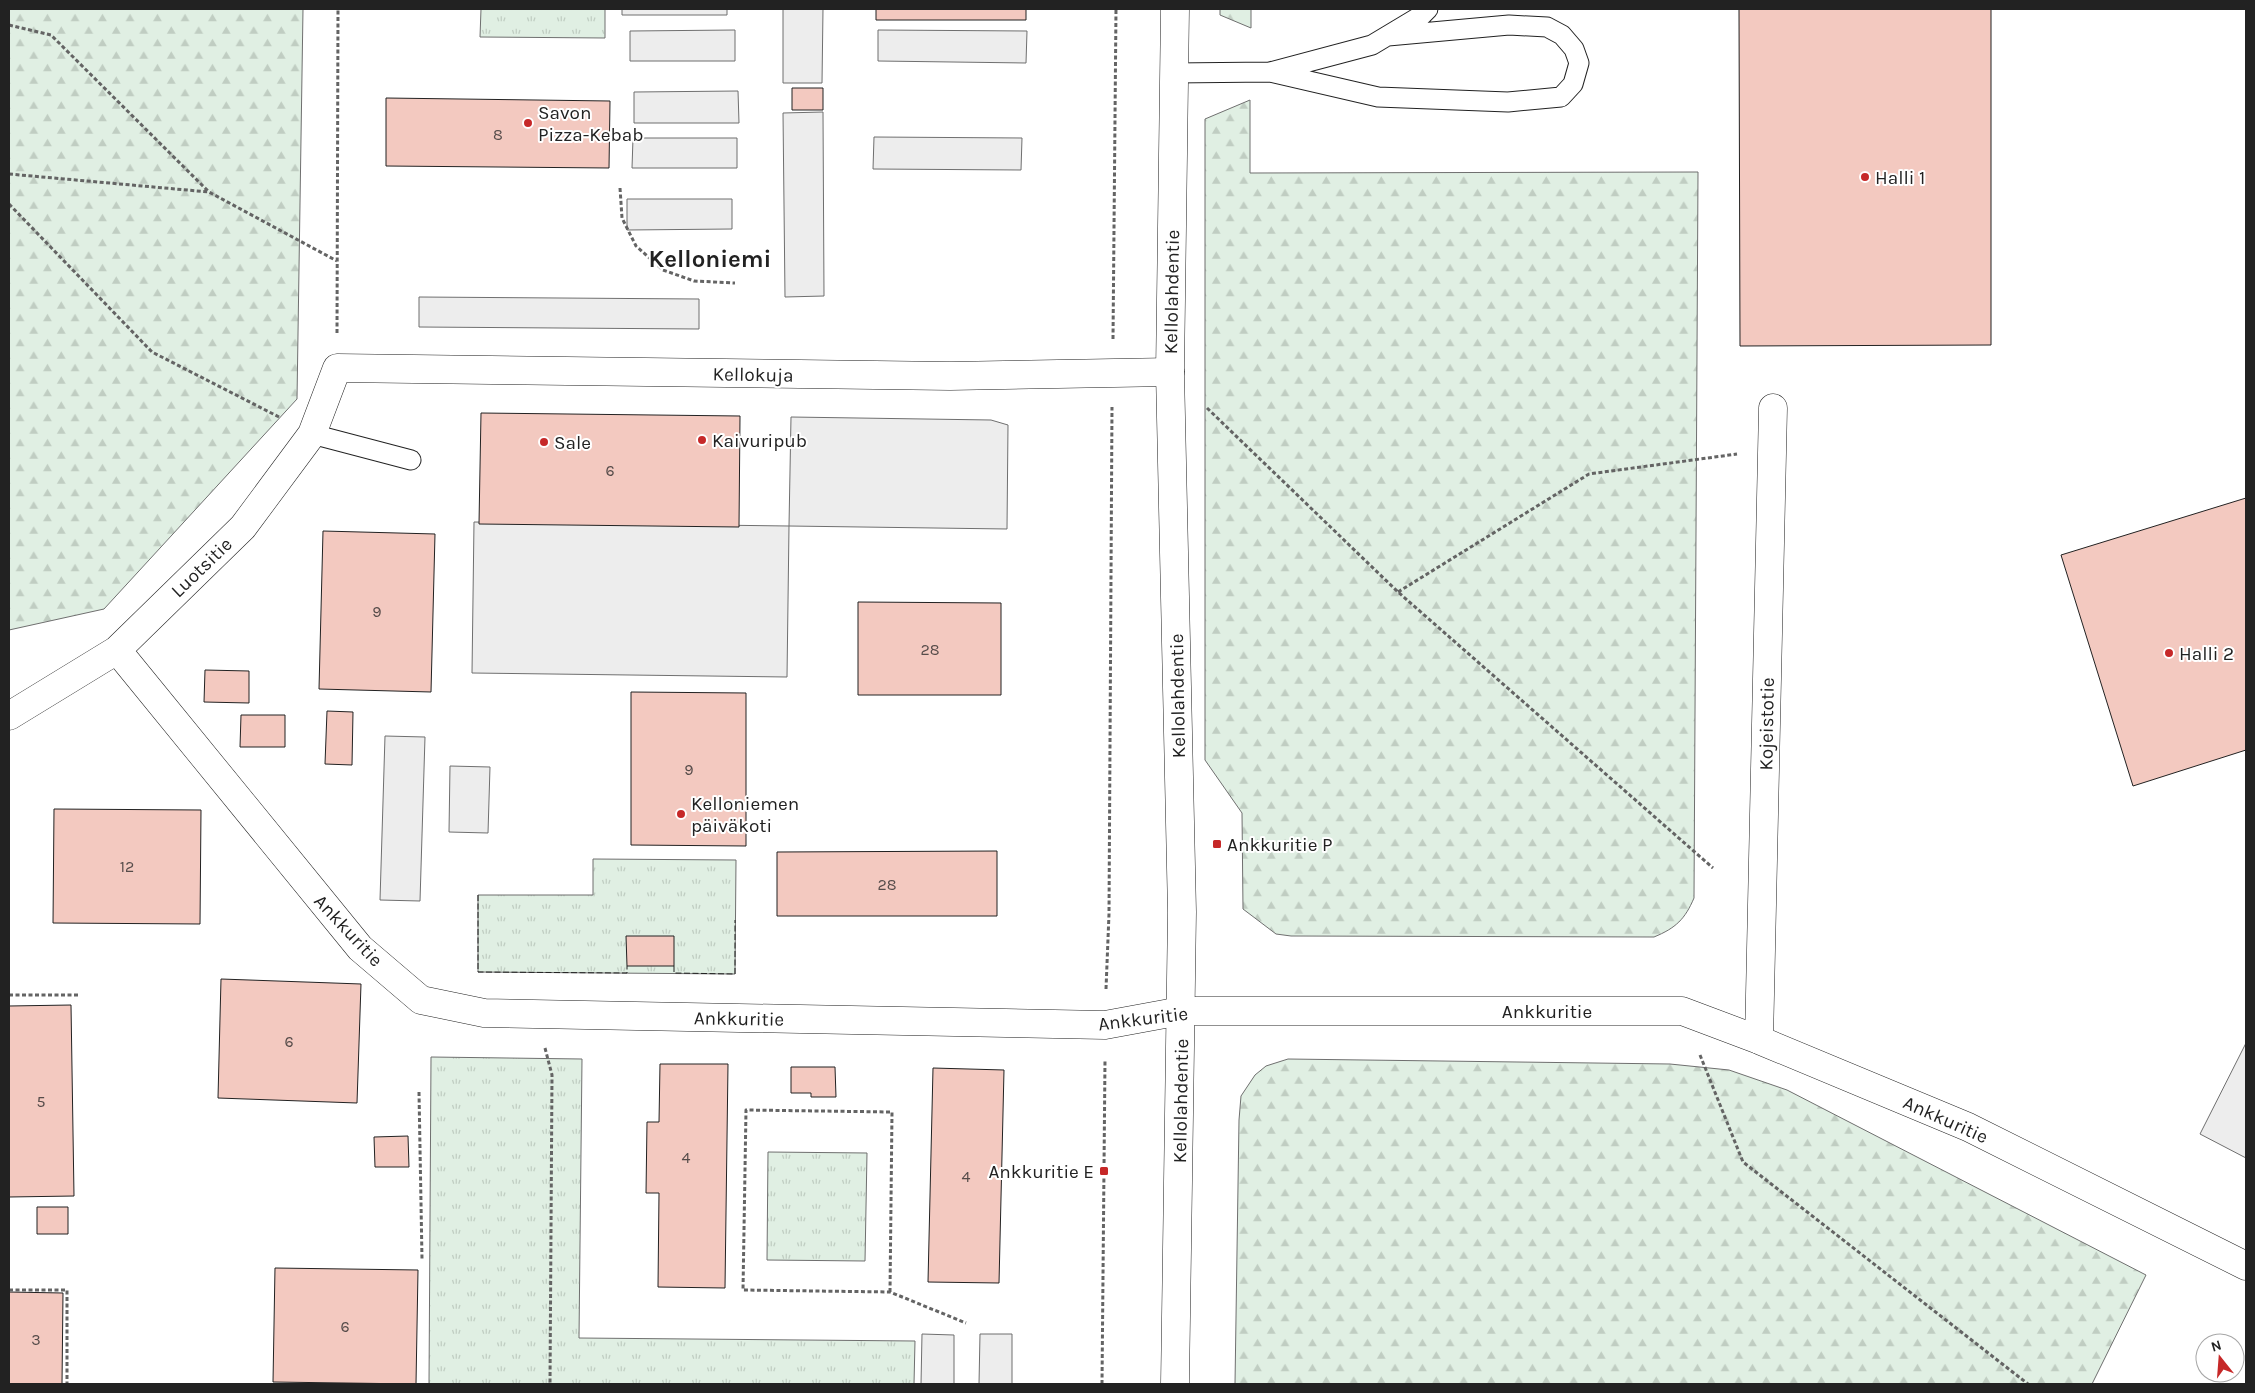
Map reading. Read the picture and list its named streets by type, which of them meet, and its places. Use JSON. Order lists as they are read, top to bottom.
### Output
{
  "streets": {
    "street": [
      "Kellolahdentie",
      "Kellokuja",
      "Luotsitie",
      "Kojeistotie",
      "Ankkuritie"
    ]
  },
  "crossings": [
    ["Kellolahdentie", "Kellokuja"],
    ["Kellolahdentie", "Ankkuritie"],
    ["Kellokuja", "Luotsitie"],
    ["Luotsitie", "Ankkuritie"],
    ["Kojeistotie", "Ankkuritie"]
  ],
  "districts": ["Kelloniemi"],
  "places": {
    "other": [
      "Savon Pizza-Kebab",
      "Halli 1",
      "Kaivuripub",
      "Sale",
      "Halli 2",
      "Kelloniemen päiväkoti"
    ],
    "transit": ["Ankkuritie P", "Ankkuritie E"]
  },
  "house_numbers": [
    "8",
    "6",
    "9",
    "28",
    "9",
    "12",
    "28",
    "6",
    "5",
    "4",
    "4",
    "6",
    "3"
  ],
  "north": "top"
}
